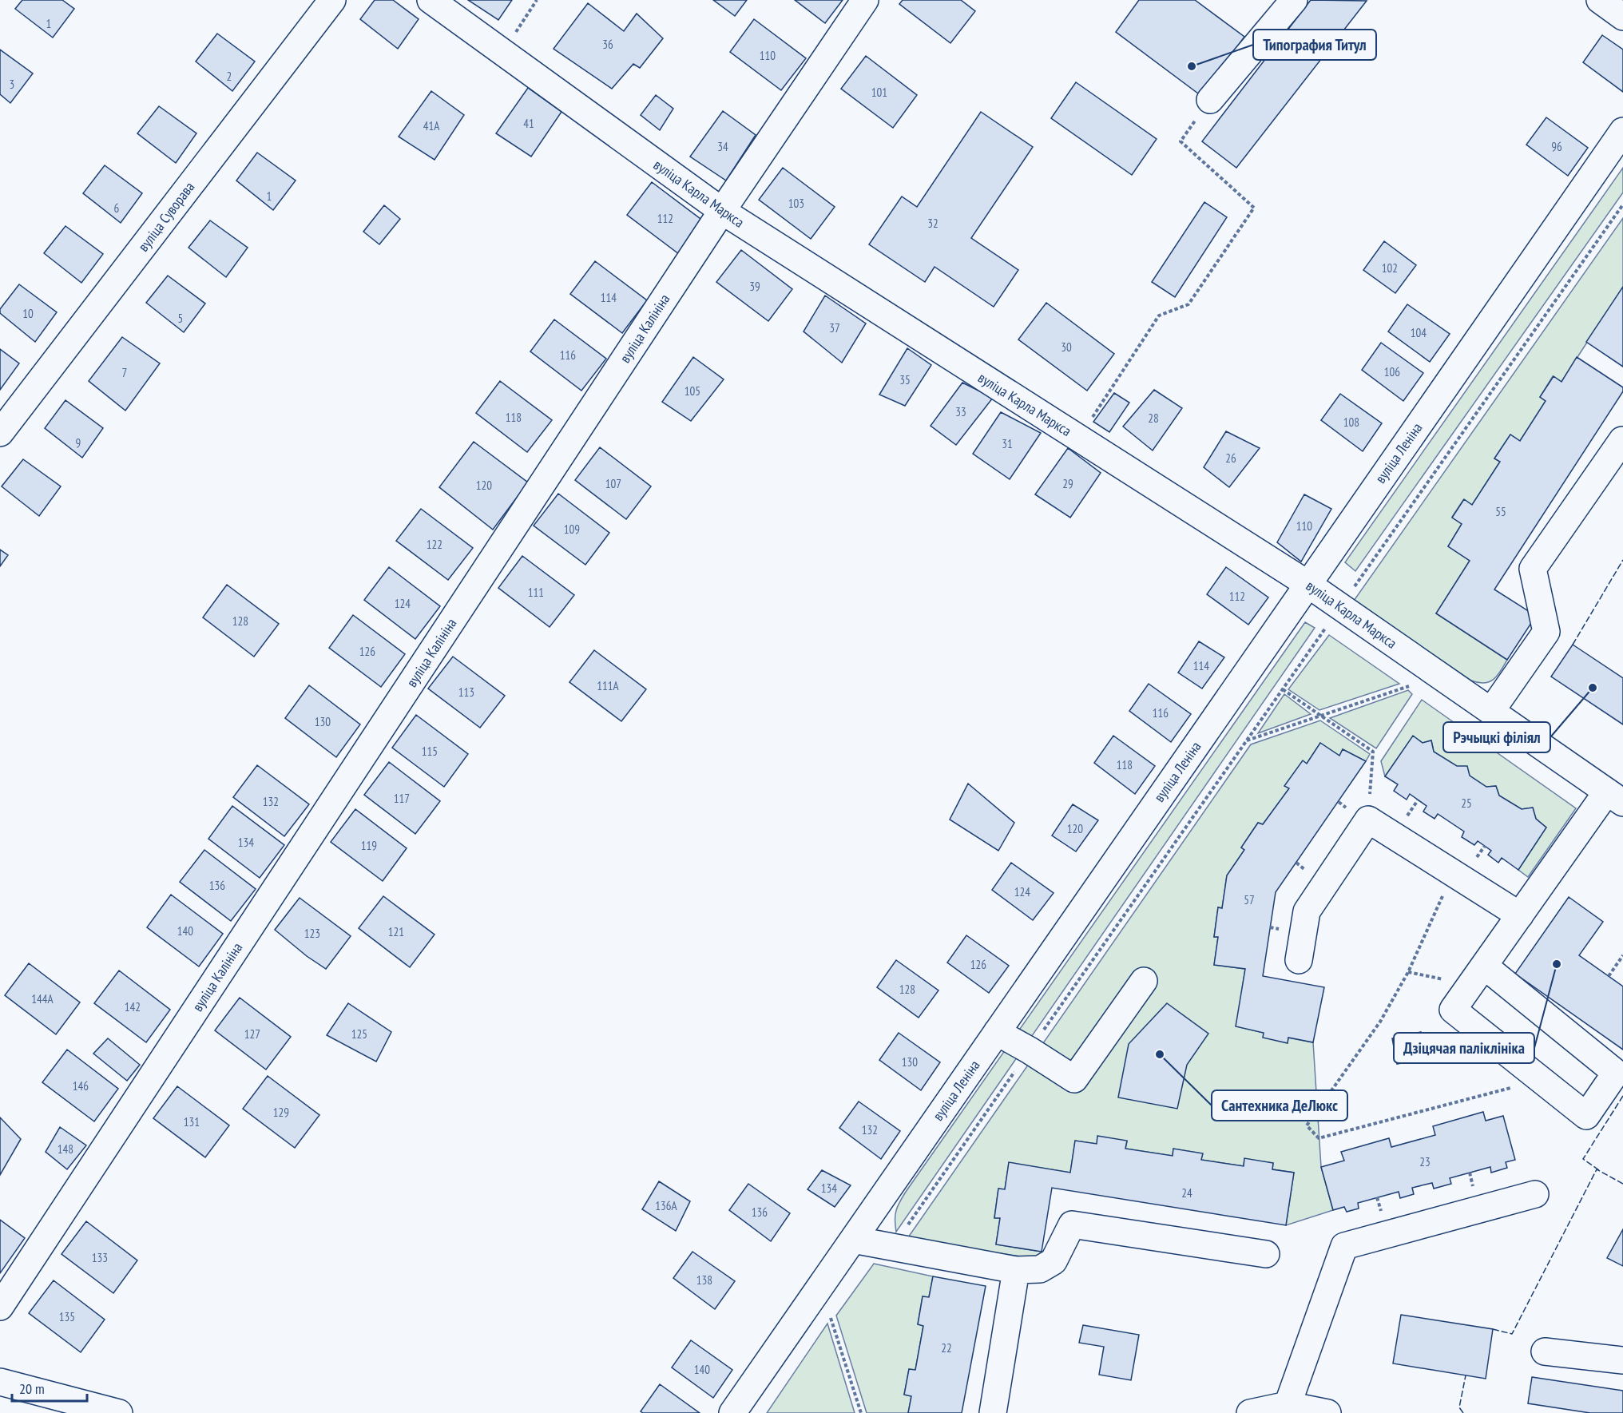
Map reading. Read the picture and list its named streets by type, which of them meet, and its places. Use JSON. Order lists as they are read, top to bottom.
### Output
{
  "streets": {
    "street": [
      "вуліца Карла Маркса",
      "вуліца Суворава",
      "вуліца Калініна",
      "вуліца Леніна"
    ]
  },
  "crossings": [
    ["вуліца Карла Маркса", "вуліца Калініна"],
    ["вуліца Карла Маркса", "вуліца Леніна"]
  ],
  "places": [
    "Типография Титул",
    "Рэчыцкі філіял",
    "Дзіцячая паліклініка",
    "Сантехника ДеЛюкс"
  ],
  "house_numbers": [
    "1",
    "36",
    "110",
    "2",
    "3",
    "101",
    "41",
    "41А",
    "34",
    "96",
    "1",
    "103",
    "6",
    "112",
    "32",
    "102",
    "39",
    "114",
    "10",
    "5",
    "37",
    "104",
    "30",
    "116",
    "106",
    "7",
    "35",
    "105",
    "33",
    "118",
    "28",
    "108",
    "9",
    "31",
    "26",
    "107",
    "29",
    "120",
    "55",
    "110",
    "109",
    "122",
    "111",
    "112",
    "124",
    "128",
    "126",
    "114",
    "111А",
    "113",
    "116",
    "130",
    "115",
    "118",
    "117",
    "132",
    "25",
    "120",
    "134",
    "119",
    "136",
    "124",
    "57",
    "140",
    "121",
    "123",
    "126",
    "128",
    "144А",
    "142",
    "127",
    "125",
    "130",
    "146",
    "129",
    "131",
    "132",
    "148",
    "23",
    "134",
    "24",
    "136А",
    "136",
    "133",
    "138",
    "135",
    "22",
    "140"
  ],
  "scale_bar": "20 m"
}
